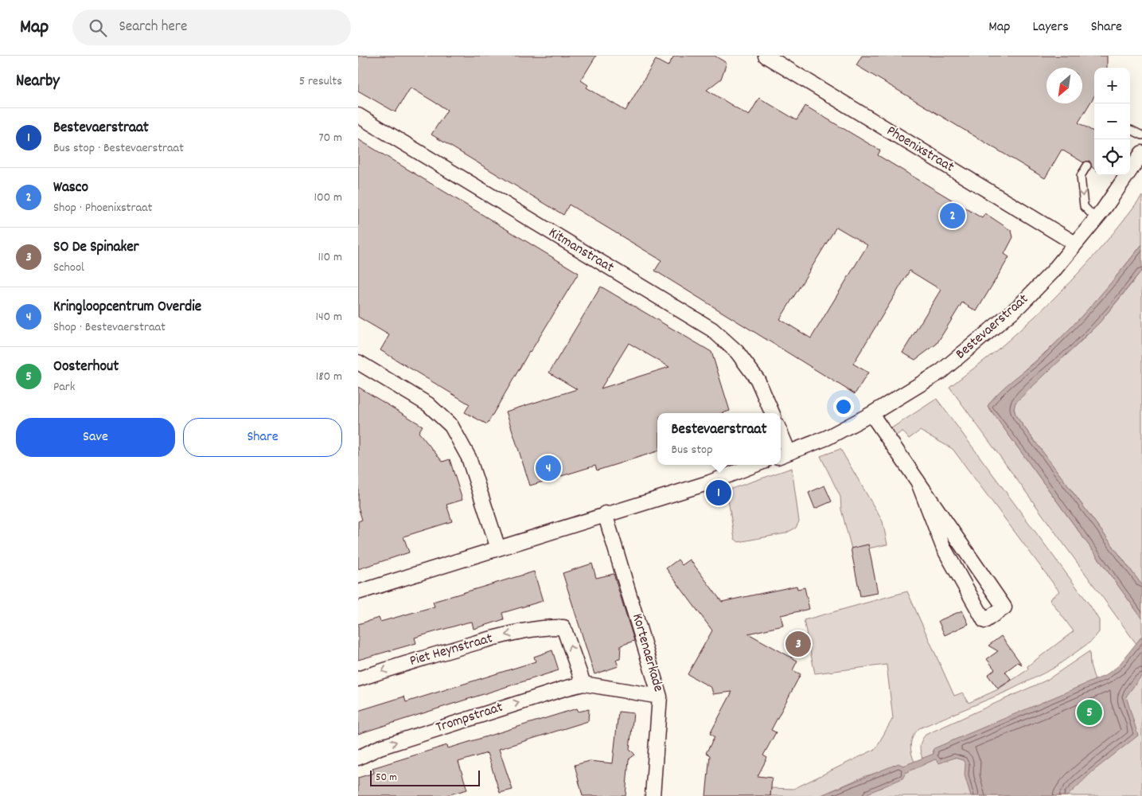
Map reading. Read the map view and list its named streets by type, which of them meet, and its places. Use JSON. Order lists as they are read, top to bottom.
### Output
{
  "streets": {
    "street": [
      "Phoenixstraat",
      "Kitmanstraat",
      "Bestevaerstraat",
      "Piet Heynstraat",
      "Kortenaerkade",
      "Trompstraat"
    ]
  },
  "crossings": [
    ["Phoenixstraat", "Bestevaerstraat"],
    ["Piet Heynstraat", "Trompstraat"],
    ["Kortenaerkade", "Trompstraat"]
  ],
  "one_way": ["Trompstraat"],
  "scale_bar": "50 m",
  "north": "bottom left",
  "page": {
    "header": "Map",
    "search": "Search here",
    "nav": ["Map", "Layers", "Share"],
    "heading": ["Nearby", "5 results"],
    "map_buttons": ["+", "−"],
    "list": [
      {
        "mark": "1",
        "name": "Bestevaerstraat",
        "note": "Bus stop · Bestevaerstraat",
        "value": "70 m"
      },
      {
        "mark": "2",
        "name": "Wasco",
        "note": "Shop · Phoenixstraat",
        "value": "100 m"
      },
      {
        "mark": "3",
        "name": "SO De Spinaker",
        "note": "School",
        "value": "110 m"
      },
      {
        "mark": "4",
        "name": "Kringloopcentrum Overdie",
        "note": "Shop · Bestevaerstraat",
        "value": "140 m"
      },
      {
        "mark": "5",
        "name": "Oosterhout",
        "note": "Park",
        "value": "180 m"
      }
    ],
    "pins": [
      "2",
      "4",
      "1",
      "3",
      "5"
    ],
    "buttons": ["Save", "Share"],
    "popup": ["Bestevaerstraat", "Bus stop"],
    "scale": "50 m"
  }
}
